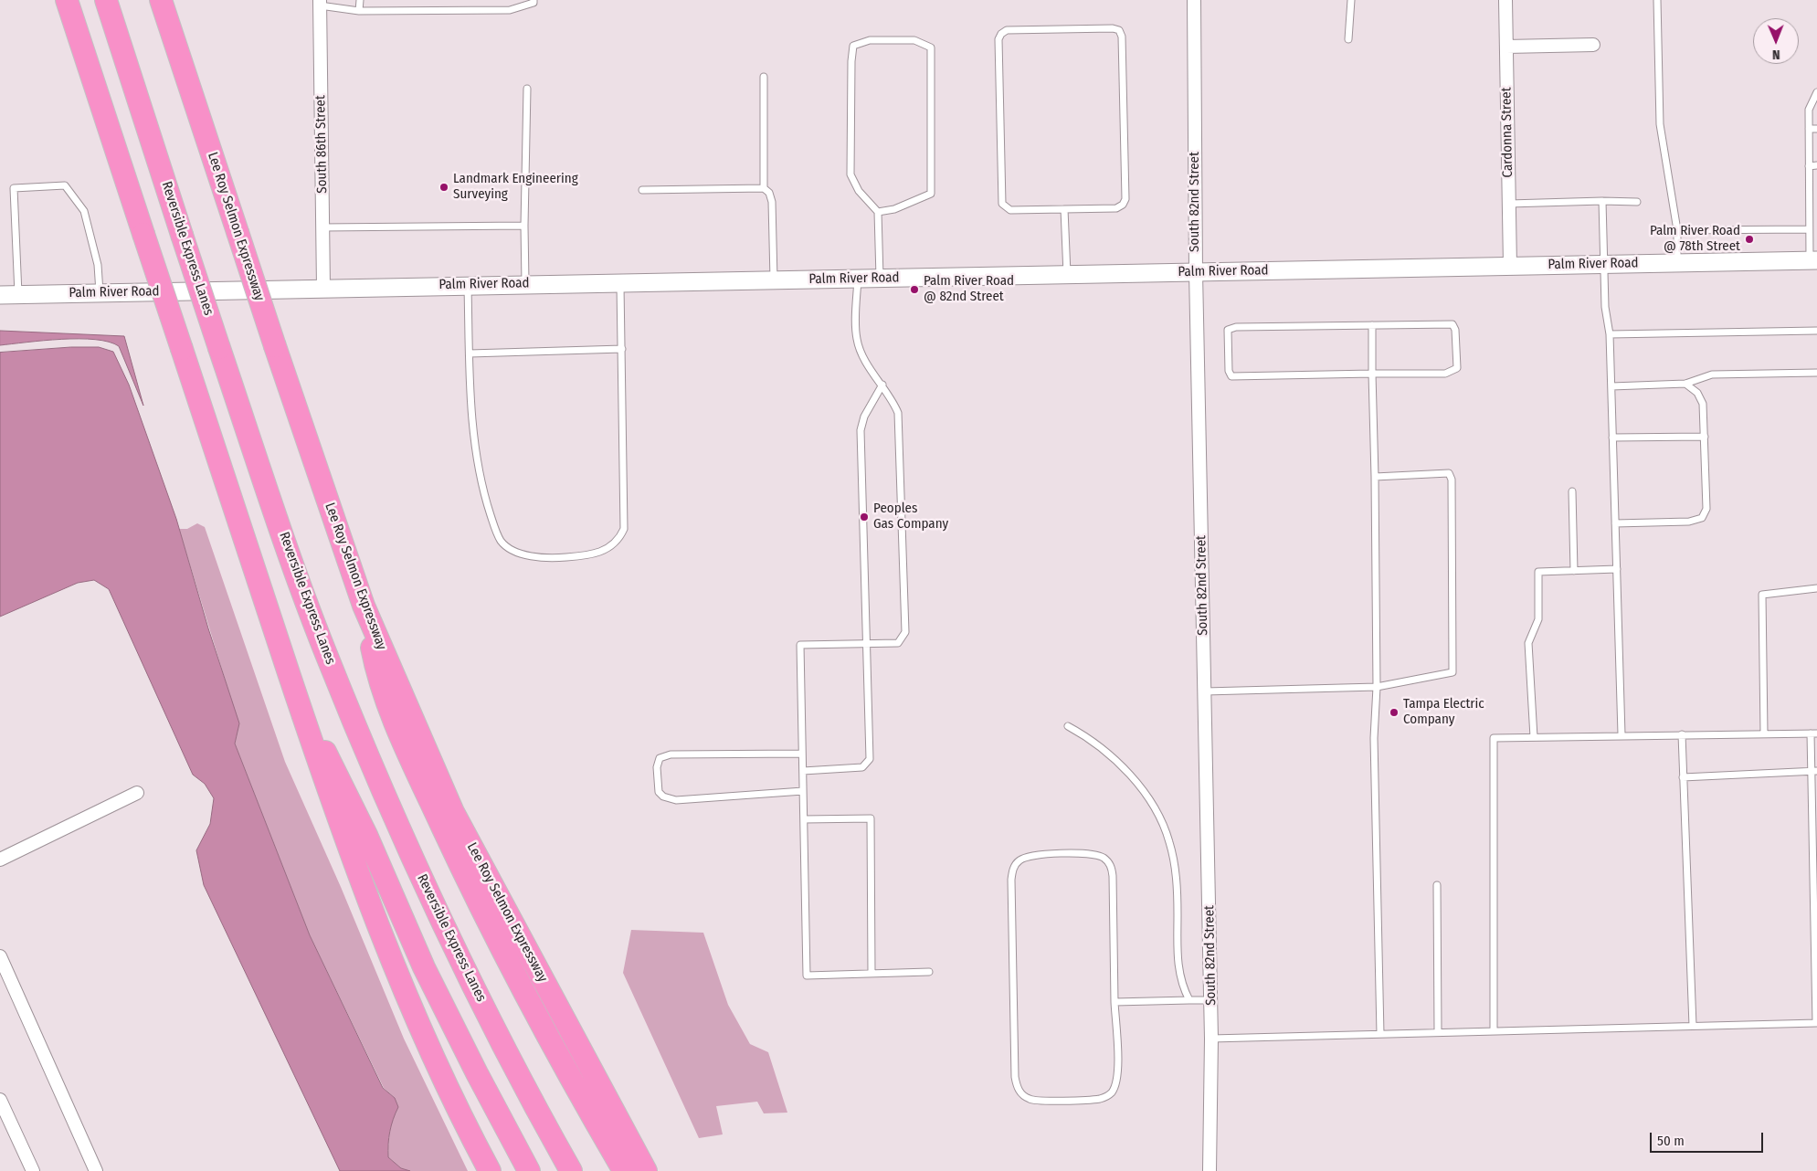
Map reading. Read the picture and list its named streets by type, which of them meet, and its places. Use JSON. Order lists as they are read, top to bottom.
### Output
{
  "streets": {
    "highway": ["Lee Roy Selmon Expressway", "Reversible Express Lanes"],
    "street": [
      "Cardonna Street",
      "South 86th Street",
      "South 82nd Street",
      "Palm River Road"
    ]
  },
  "crossings": [
    ["Cardonna Street", "Palm River Road"],
    ["South 86th Street", "Palm River Road"],
    ["South 82nd Street", "Palm River Road"]
  ],
  "places": [
    "Landmark Engineering Surveying",
    "Palm River Road @ 78th Street",
    "Palm River Road @ 82nd Street",
    "Peoples Gas Company",
    "Tampa Electric Company"
  ],
  "scale_bar": "50 m",
  "north": "bottom"
}
